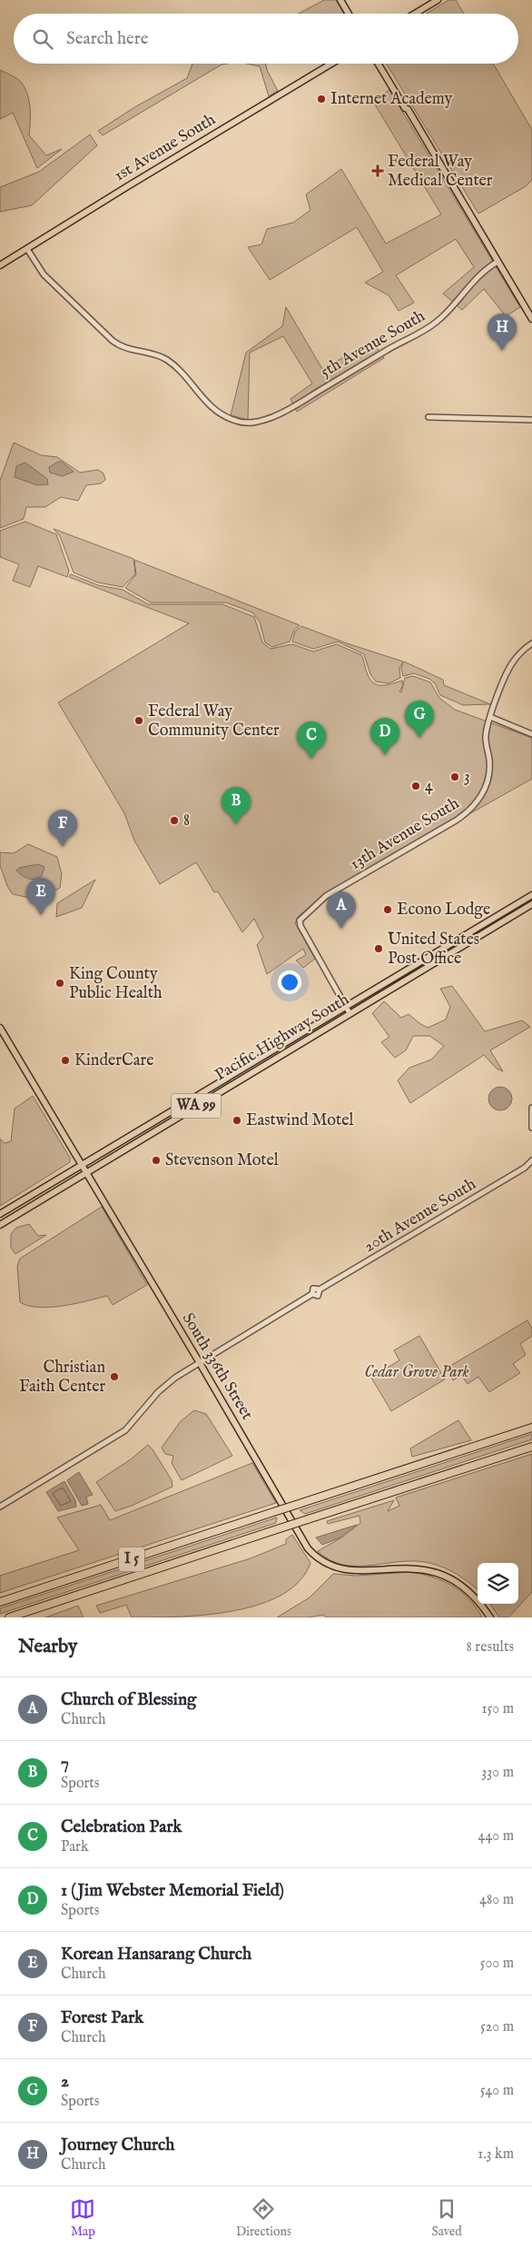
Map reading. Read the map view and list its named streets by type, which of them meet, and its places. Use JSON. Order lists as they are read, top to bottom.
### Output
{
  "streets": {
    "highway": ["I 5"],
    "main road": [
      "1st Avenue South",
      "Pacific Highway South",
      "WA 99",
      "South 336th Street"
    ],
    "street": ["5th Avenue South", "13th Avenue South", "20th Avenue South"]
  },
  "crossings": [
    ["1st Avenue South", "5th Avenue South"],
    ["13th Avenue South", "Pacific Highway South"],
    ["Pacific Highway South", "South 336th Street"],
    ["20th Avenue South", "South 336th Street"]
  ],
  "parks": ["Cedar Grove Park"],
  "places": {
    "other": [
      "Internet Academy",
      "Federal Way Community Center",
      "3",
      "4",
      "8",
      "Econo Lodge",
      "United States Post Office",
      "King County Public Health",
      "KinderCare",
      "Eastwind Motel",
      "Stevenson Motel",
      "Christian Faith Center"
    ],
    "health": ["Federal Way Medical Center"]
  },
  "page": {
    "search": "Search here",
    "pins": [
      "H",
      "G",
      "D",
      "C",
      "B",
      "F",
      "E",
      "A"
    ],
    "heading": ["Nearby", "8 results"],
    "list": [
      {
        "mark": "A",
        "name": "Church of Blessing",
        "note": "Church",
        "value": "150 m"
      },
      {
        "mark": "B",
        "name": "7",
        "note": "Sports",
        "value": "330 m"
      },
      {
        "mark": "C",
        "name": "Celebration Park",
        "note": "Park",
        "value": "440 m"
      },
      {
        "mark": "D",
        "name": "1 (Jim Webster Memorial Field)",
        "note": "Sports",
        "value": "480 m"
      },
      {
        "mark": "E",
        "name": "Korean Hansarang Church",
        "note": "Church",
        "value": "500 m"
      },
      {
        "mark": "F",
        "name": "Forest Park",
        "note": "Church",
        "value": "520 m"
      },
      {
        "mark": "G",
        "name": "2",
        "note": "Sports",
        "value": "540 m"
      },
      {
        "mark": "H",
        "name": "Journey Church",
        "note": "Church",
        "value": "1.3 km"
      }
    ],
    "nav": ["Map", "Directions", "Saved"]
  }
}
